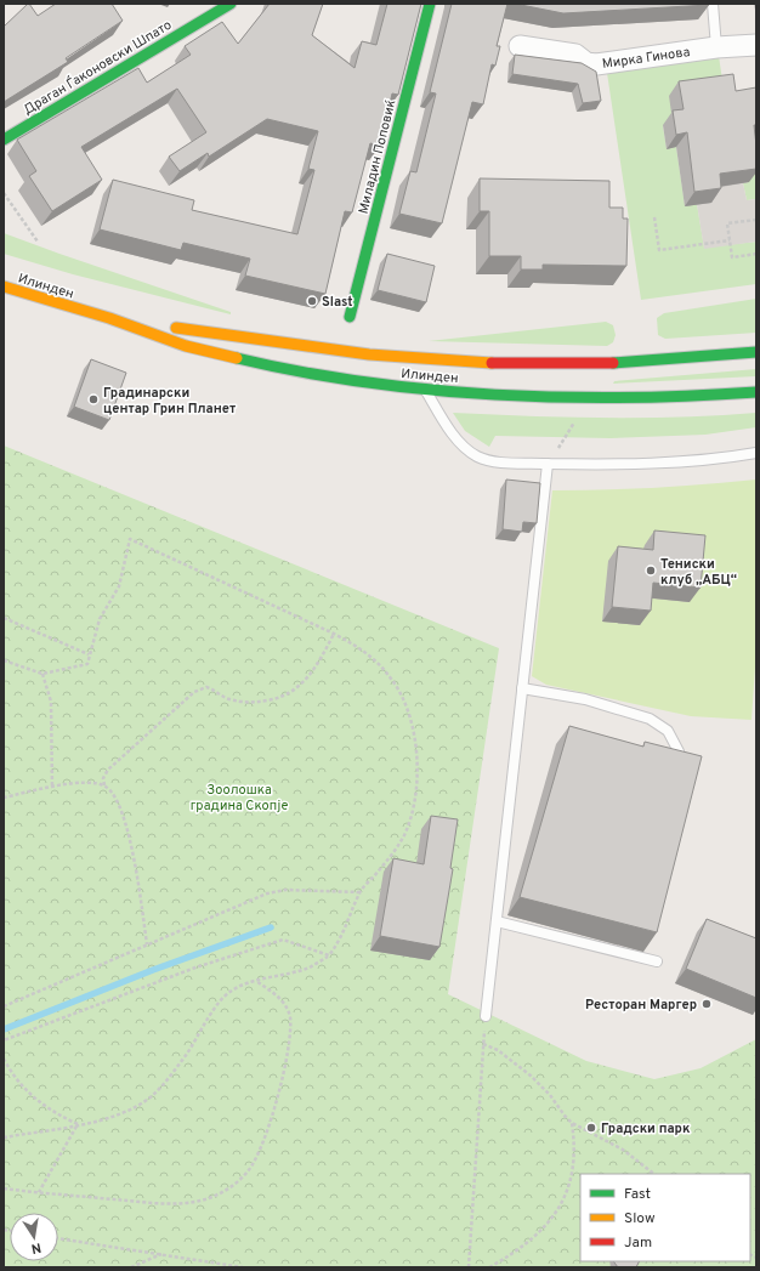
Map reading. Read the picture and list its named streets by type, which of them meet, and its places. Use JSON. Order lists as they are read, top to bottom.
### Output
{
  "streets": {
    "street": [
      "Мирка Гинова",
      "Драган Ѓаконовски Шпато",
      "Миладин Поповиќ",
      "Илинден"
    ]
  },
  "parks": ["Зоолошка градина Скопје"],
  "places": [
    "Slast",
    "Градинарски центар Грин Планет",
    "Тениски клуб „АБЦ“",
    "Ресторан Маргер",
    "Градски парк"
  ],
  "legend": ["Fast", "Slow", "Jam"],
  "north": "bottom"
}
